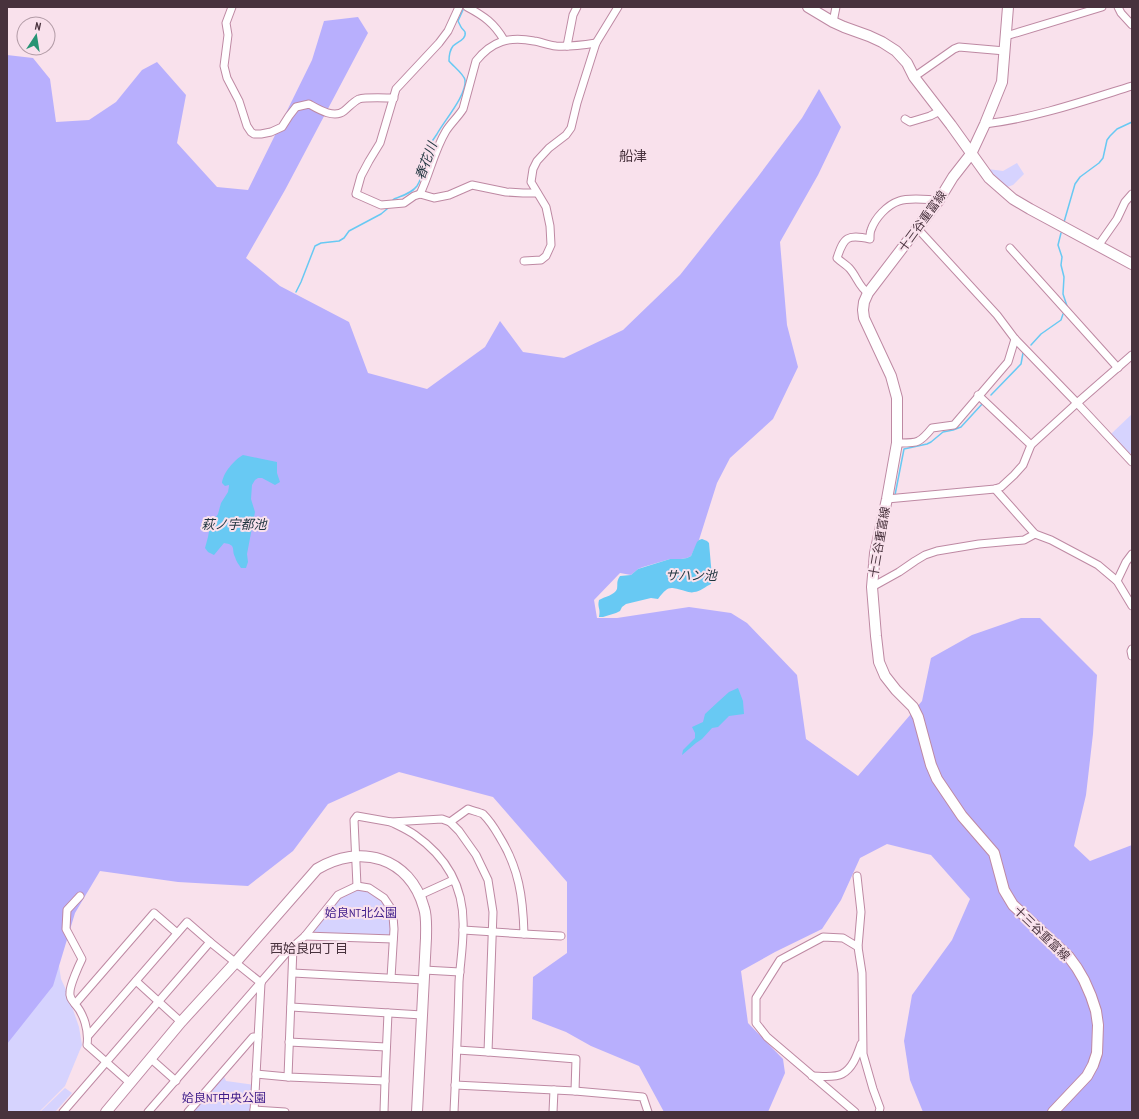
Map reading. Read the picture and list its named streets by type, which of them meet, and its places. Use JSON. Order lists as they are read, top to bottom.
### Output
{
  "streets": {
    "main road": ["十三谷重富線"]
  },
  "districts": ["船津", "西姶良四丁目"],
  "water": ["春花川", "萩ノ宇都池", "サハン池"],
  "parks": ["姶良NT北公園", "姶良NT中央公園"],
  "north": "top"
}
